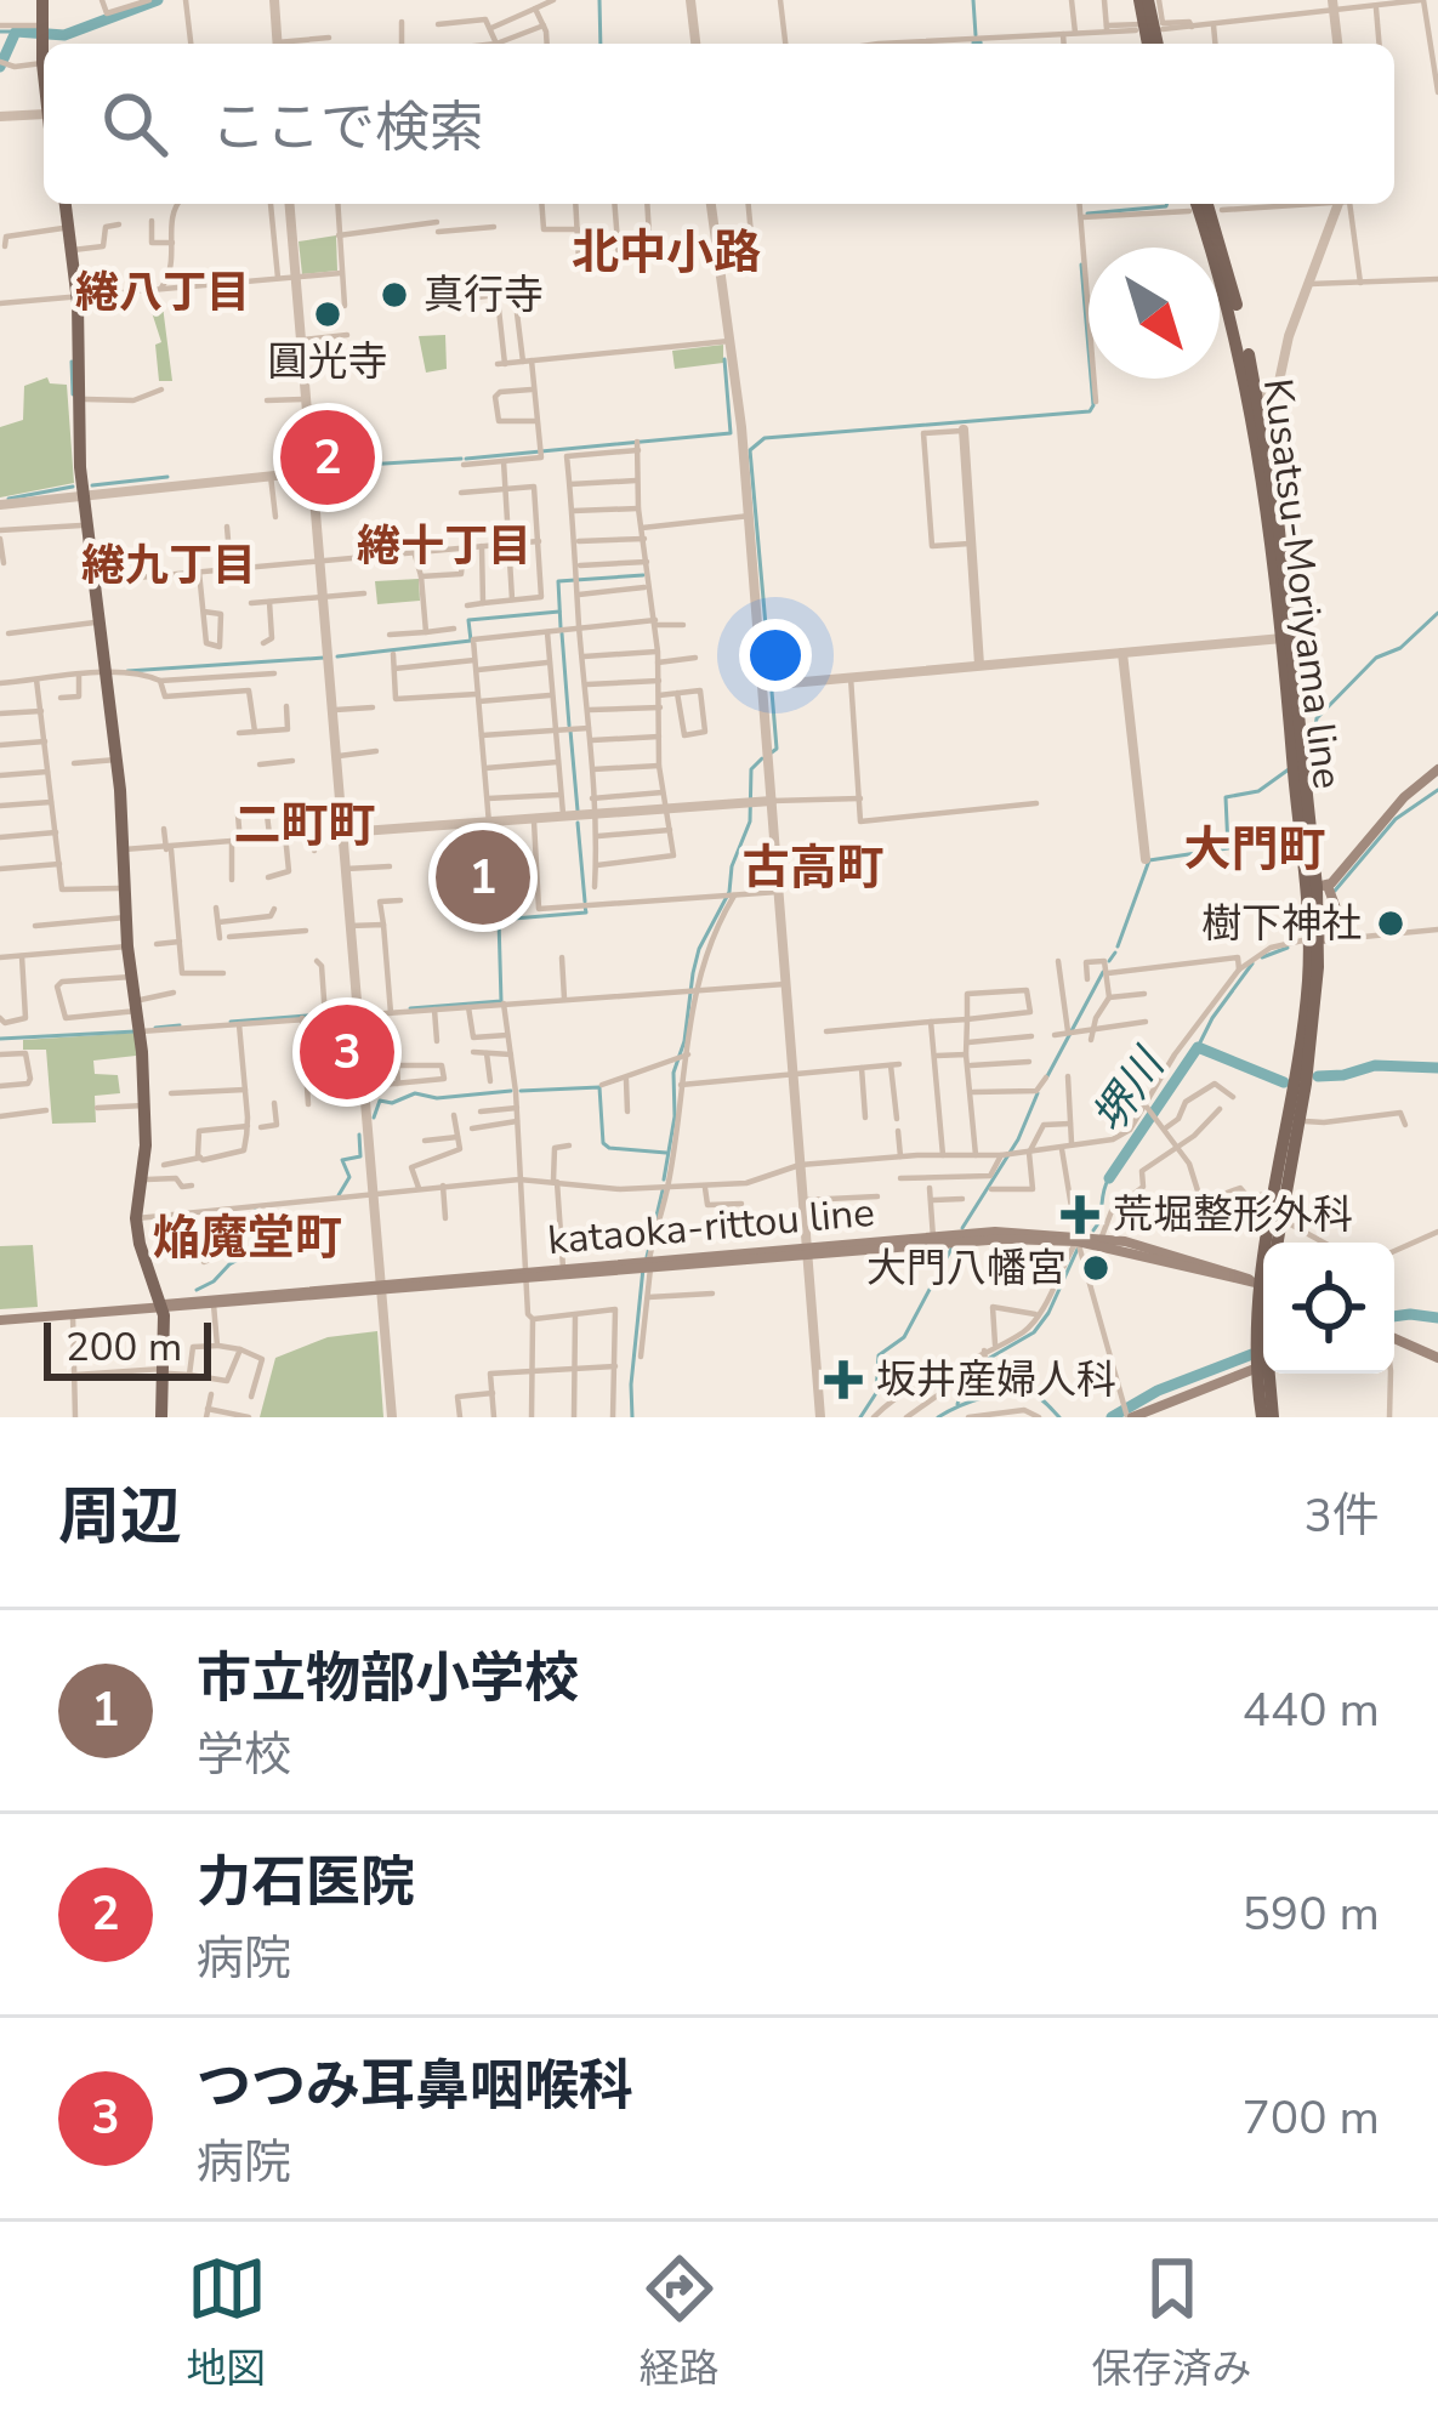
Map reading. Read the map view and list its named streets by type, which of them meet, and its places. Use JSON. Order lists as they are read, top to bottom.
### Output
{
  "streets": {
    "main road": ["Kusatsu-Moriyama line", "kataoka-rittou line"]
  },
  "districts": [
    "北中小路",
    "綣八丁目",
    "綣十丁目",
    "綣九丁目",
    "二町町",
    "大門町",
    "古高町",
    "焔魔堂町"
  ],
  "water": ["堺川"],
  "places": {
    "other": [
      "真行寺",
      "圓光寺",
      "樹下神社",
      "大門八幡宮"
    ],
    "health": ["荒堀整形外科", "坂井産婦人科"]
  },
  "scale_bar": "200 m",
  "north": "bottom right",
  "page": {
    "search": "ここで検索",
    "pins": ["2", "1", "3"],
    "scale": "200 m",
    "heading": ["周辺", "3件"],
    "list": [
      {
        "mark": "1",
        "name": "市立物部小学校",
        "note": "学校",
        "value": "440 m"
      },
      {
        "mark": "2",
        "name": "力石医院",
        "note": "病院",
        "value": "590 m"
      },
      {
        "mark": "3",
        "name": "つつみ耳鼻咽喉科",
        "note": "病院",
        "value": "700 m"
      }
    ],
    "nav": ["地図", "経路", "保存済み"]
  }
}
